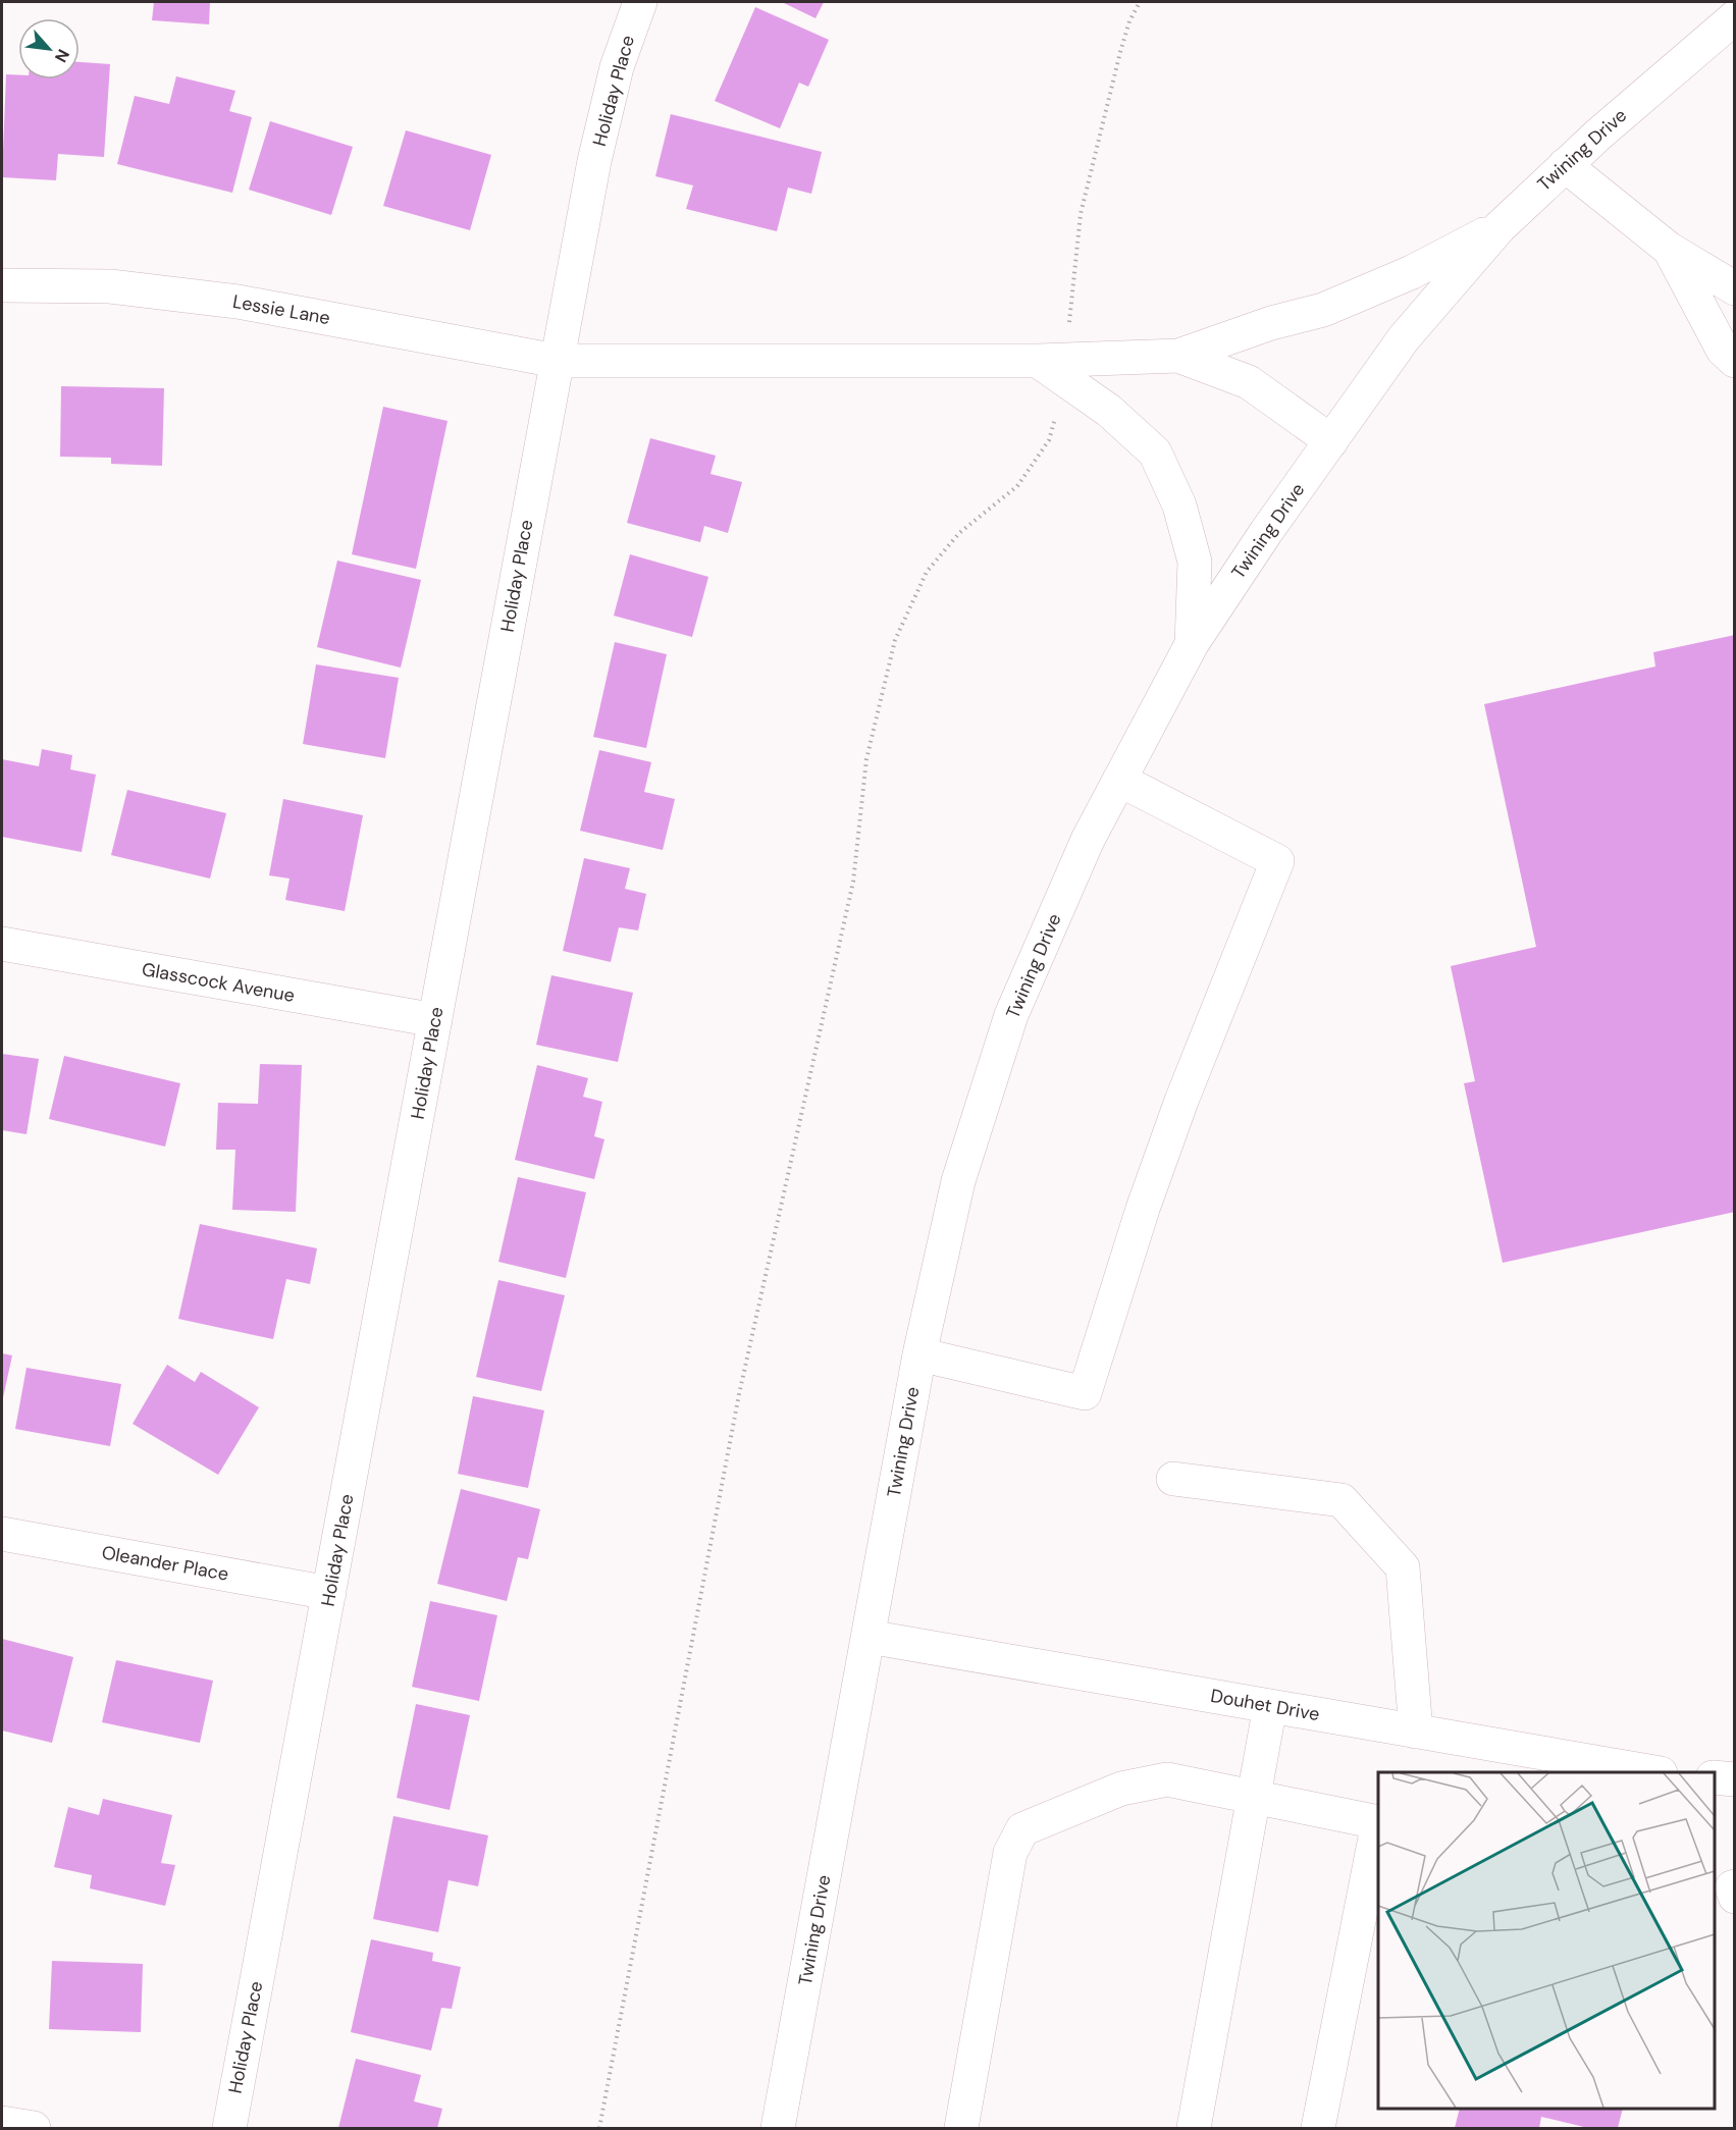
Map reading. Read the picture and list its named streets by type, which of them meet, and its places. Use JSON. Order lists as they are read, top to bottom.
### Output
{
  "streets": {
    "street": [
      "Holiday Place",
      "Twining Drive",
      "Lessie Lane",
      "Glasscock Avenue",
      "Oleander Place",
      "Douhet Drive"
    ]
  },
  "crossings": [
    ["Holiday Place", "Lessie Lane"],
    ["Holiday Place", "Glasscock Avenue"],
    ["Holiday Place", "Oleander Place"],
    ["Twining Drive", "Douhet Drive"]
  ],
  "north": "bottom right"
}
